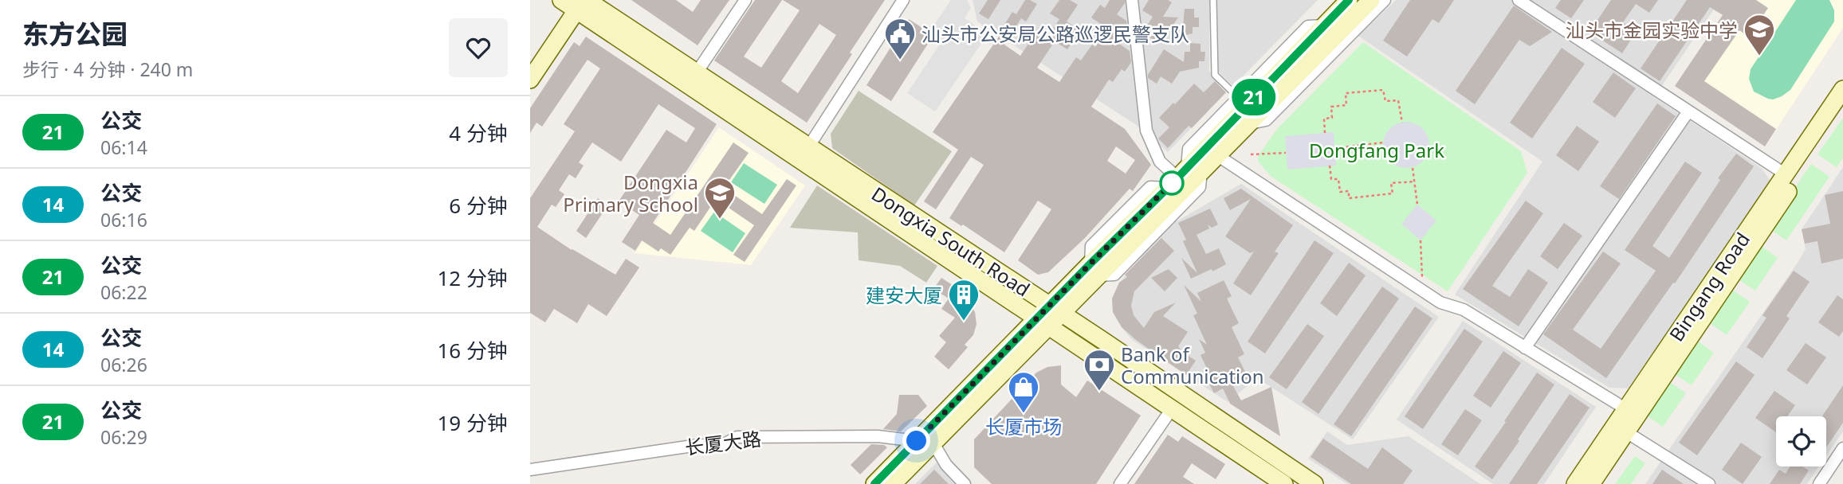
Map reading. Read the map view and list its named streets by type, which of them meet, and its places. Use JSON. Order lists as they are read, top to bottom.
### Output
{
  "streets": {
    "street": ["Dongxia South Road", "Bingang Road", "长厦大路"]
  },
  "parks": ["Dongfang Park"],
  "places": {
    "school or university": ["汕头市金园实验中学", "Dongxia Primary School"],
    "public building": ["汕头市公安局公路巡逻民警支队"],
    "building": ["建安大厦"],
    "bank": ["Bank of Communication"],
    "shop": ["长厦市场"]
  },
  "lines": ["bus line 21"],
  "page": {
    "heading": ["东方公园", "步行 · 4 分钟 · 240 m"],
    "on_map": "21",
    "list": [
      {
        "mark": "21",
        "name": "公交",
        "note": "06:14",
        "value": "4 分钟"
      },
      {
        "mark": "14",
        "name": "公交",
        "note": "06:16",
        "value": "6 分钟"
      },
      {
        "mark": "21",
        "name": "公交",
        "note": "06:22",
        "value": "12 分钟"
      },
      {
        "mark": "14",
        "name": "公交",
        "note": "06:26",
        "value": "16 分钟"
      },
      {
        "mark": "21",
        "name": "公交",
        "note": "06:29",
        "value": "19 分钟"
      }
    ]
  }
}
